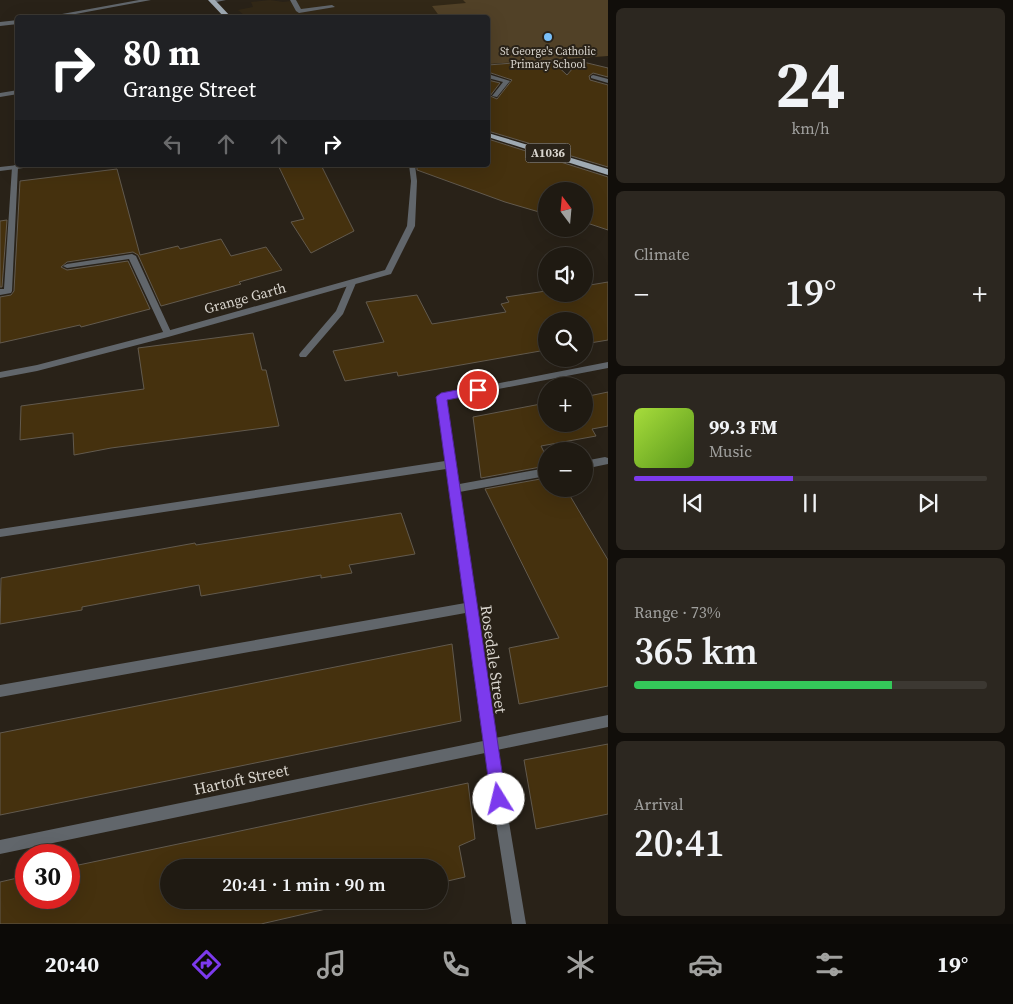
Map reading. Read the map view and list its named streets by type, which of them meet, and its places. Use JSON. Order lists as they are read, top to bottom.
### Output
{
  "streets": {
    "main road": ["A1036"],
    "street": ["Grange Garth", "Rosedale Street", "Hartoft Street"]
  },
  "crossings": [
    ["Rosedale Street", "Hartoft Street"]
  ],
  "places": ["St George's Catholic Primary School"],
  "north": "top",
  "page": {
    "tile": [
      ["24", "km/h"],
      "Climate",
      ["Range · 73%", "365 km"],
      ["Arrival", "20:41"]
    ],
    "turn": ["80 m", "Grange Street"],
    "map_buttons": ["+", "−"],
    "heat": ["−", "19°", "+"],
    "song": ["99.3 FM", "Music"],
    "limit": "30",
    "trip": "20:41 · 1 min · 90 m",
    "tabs": ["20:40", "19°"]
  }
}
